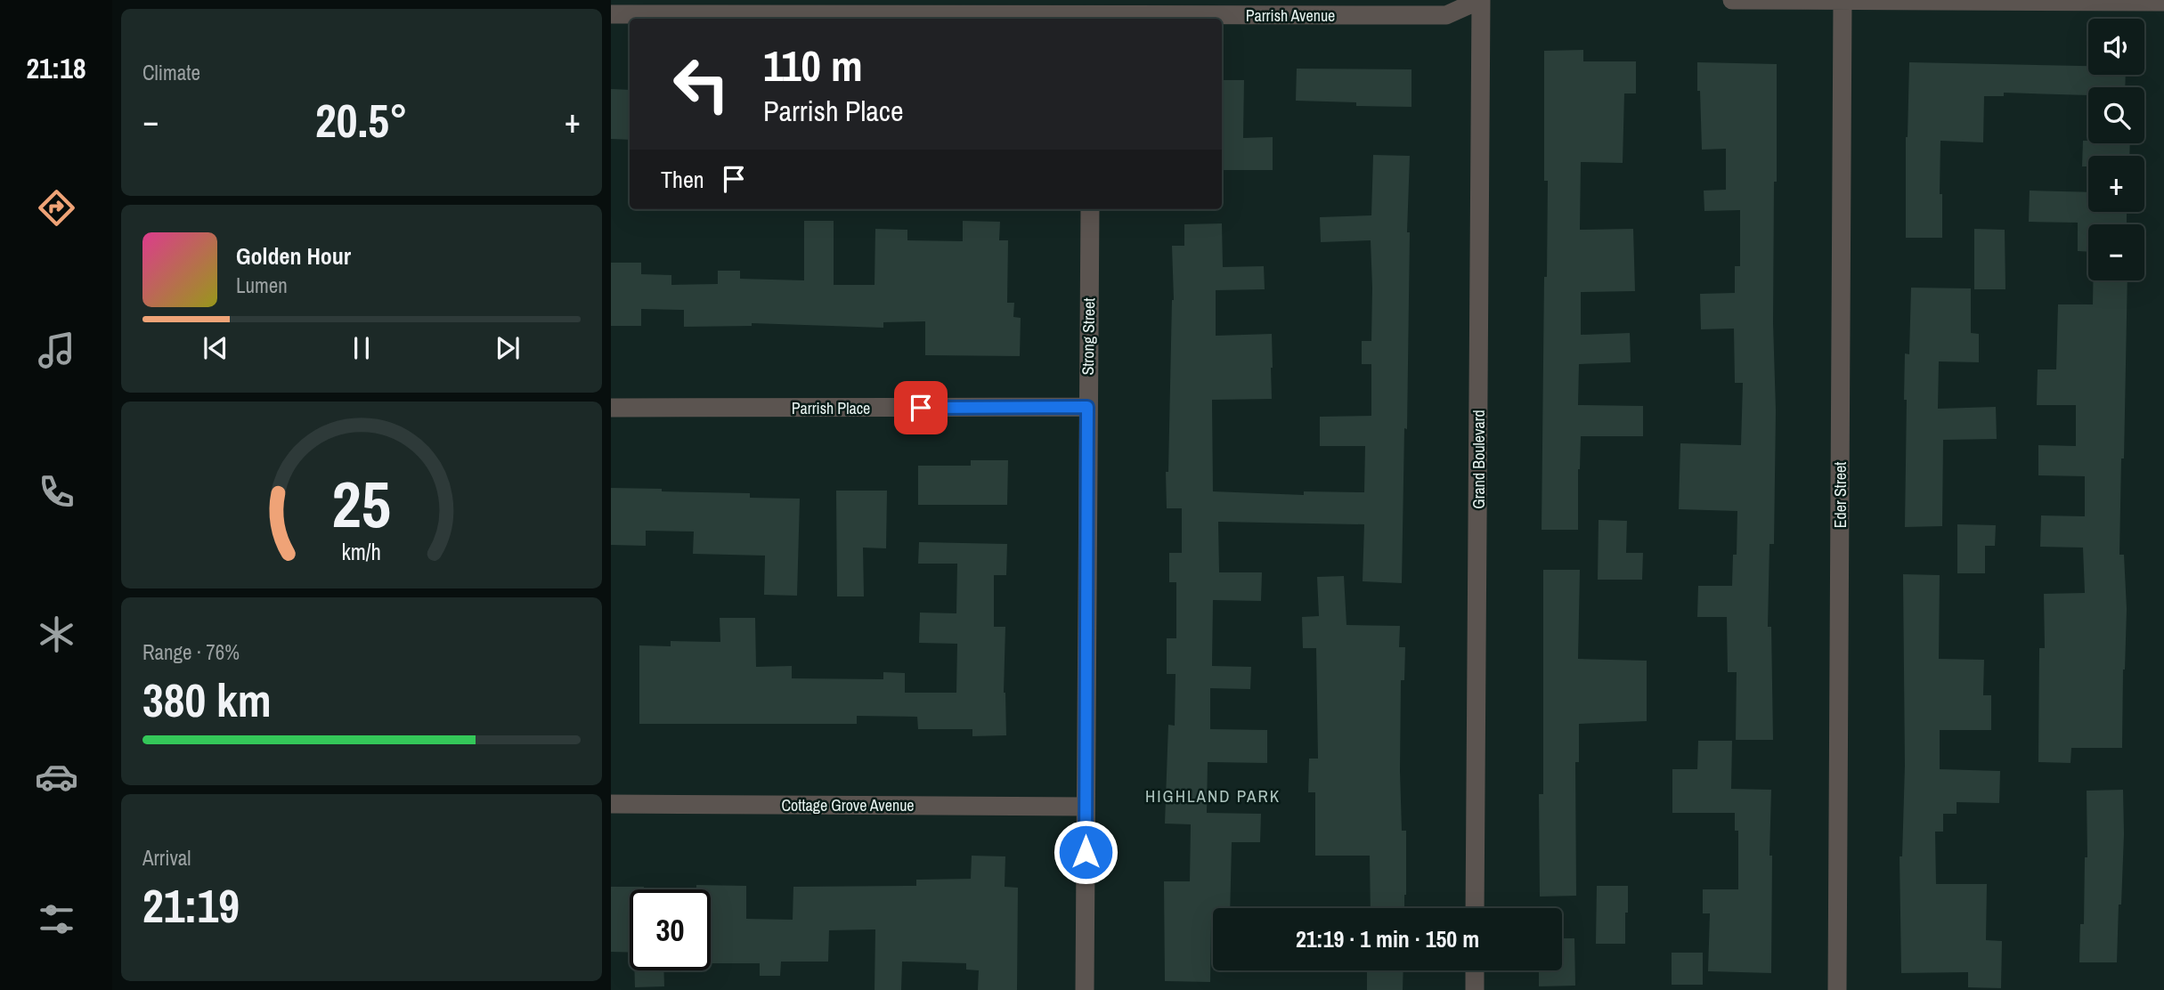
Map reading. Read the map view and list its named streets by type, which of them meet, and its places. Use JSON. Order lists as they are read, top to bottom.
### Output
{
  "streets": {
    "street": [
      "Parrish Avenue",
      "Strong Street",
      "Parrish Place",
      "Grand Boulevard",
      "Eder Street",
      "Cottage Grove Avenue"
    ]
  },
  "crossings": [
    ["Parrish Avenue", "Grand Boulevard"],
    ["Strong Street", "Parrish Place"],
    ["Strong Street", "Cottage Grove Avenue"]
  ],
  "districts": ["HIGHLAND PARK"],
  "page": {
    "tabs": "21:18",
    "tile": [
      "Climate",
      ["Range · 76%", "380 km"],
      ["Arrival", "21:19"]
    ],
    "map_buttons": ["+", "−"],
    "turn": ["110 m", "Parrish Place"],
    "heat": ["−", "20.5°", "+"],
    "then": "Then",
    "song": ["Golden Hour", "Lumen"],
    "limit": "30",
    "trip": "21:19 · 1 min · 150 m",
    "gauge": ["25", "km/h"]
  }
}
